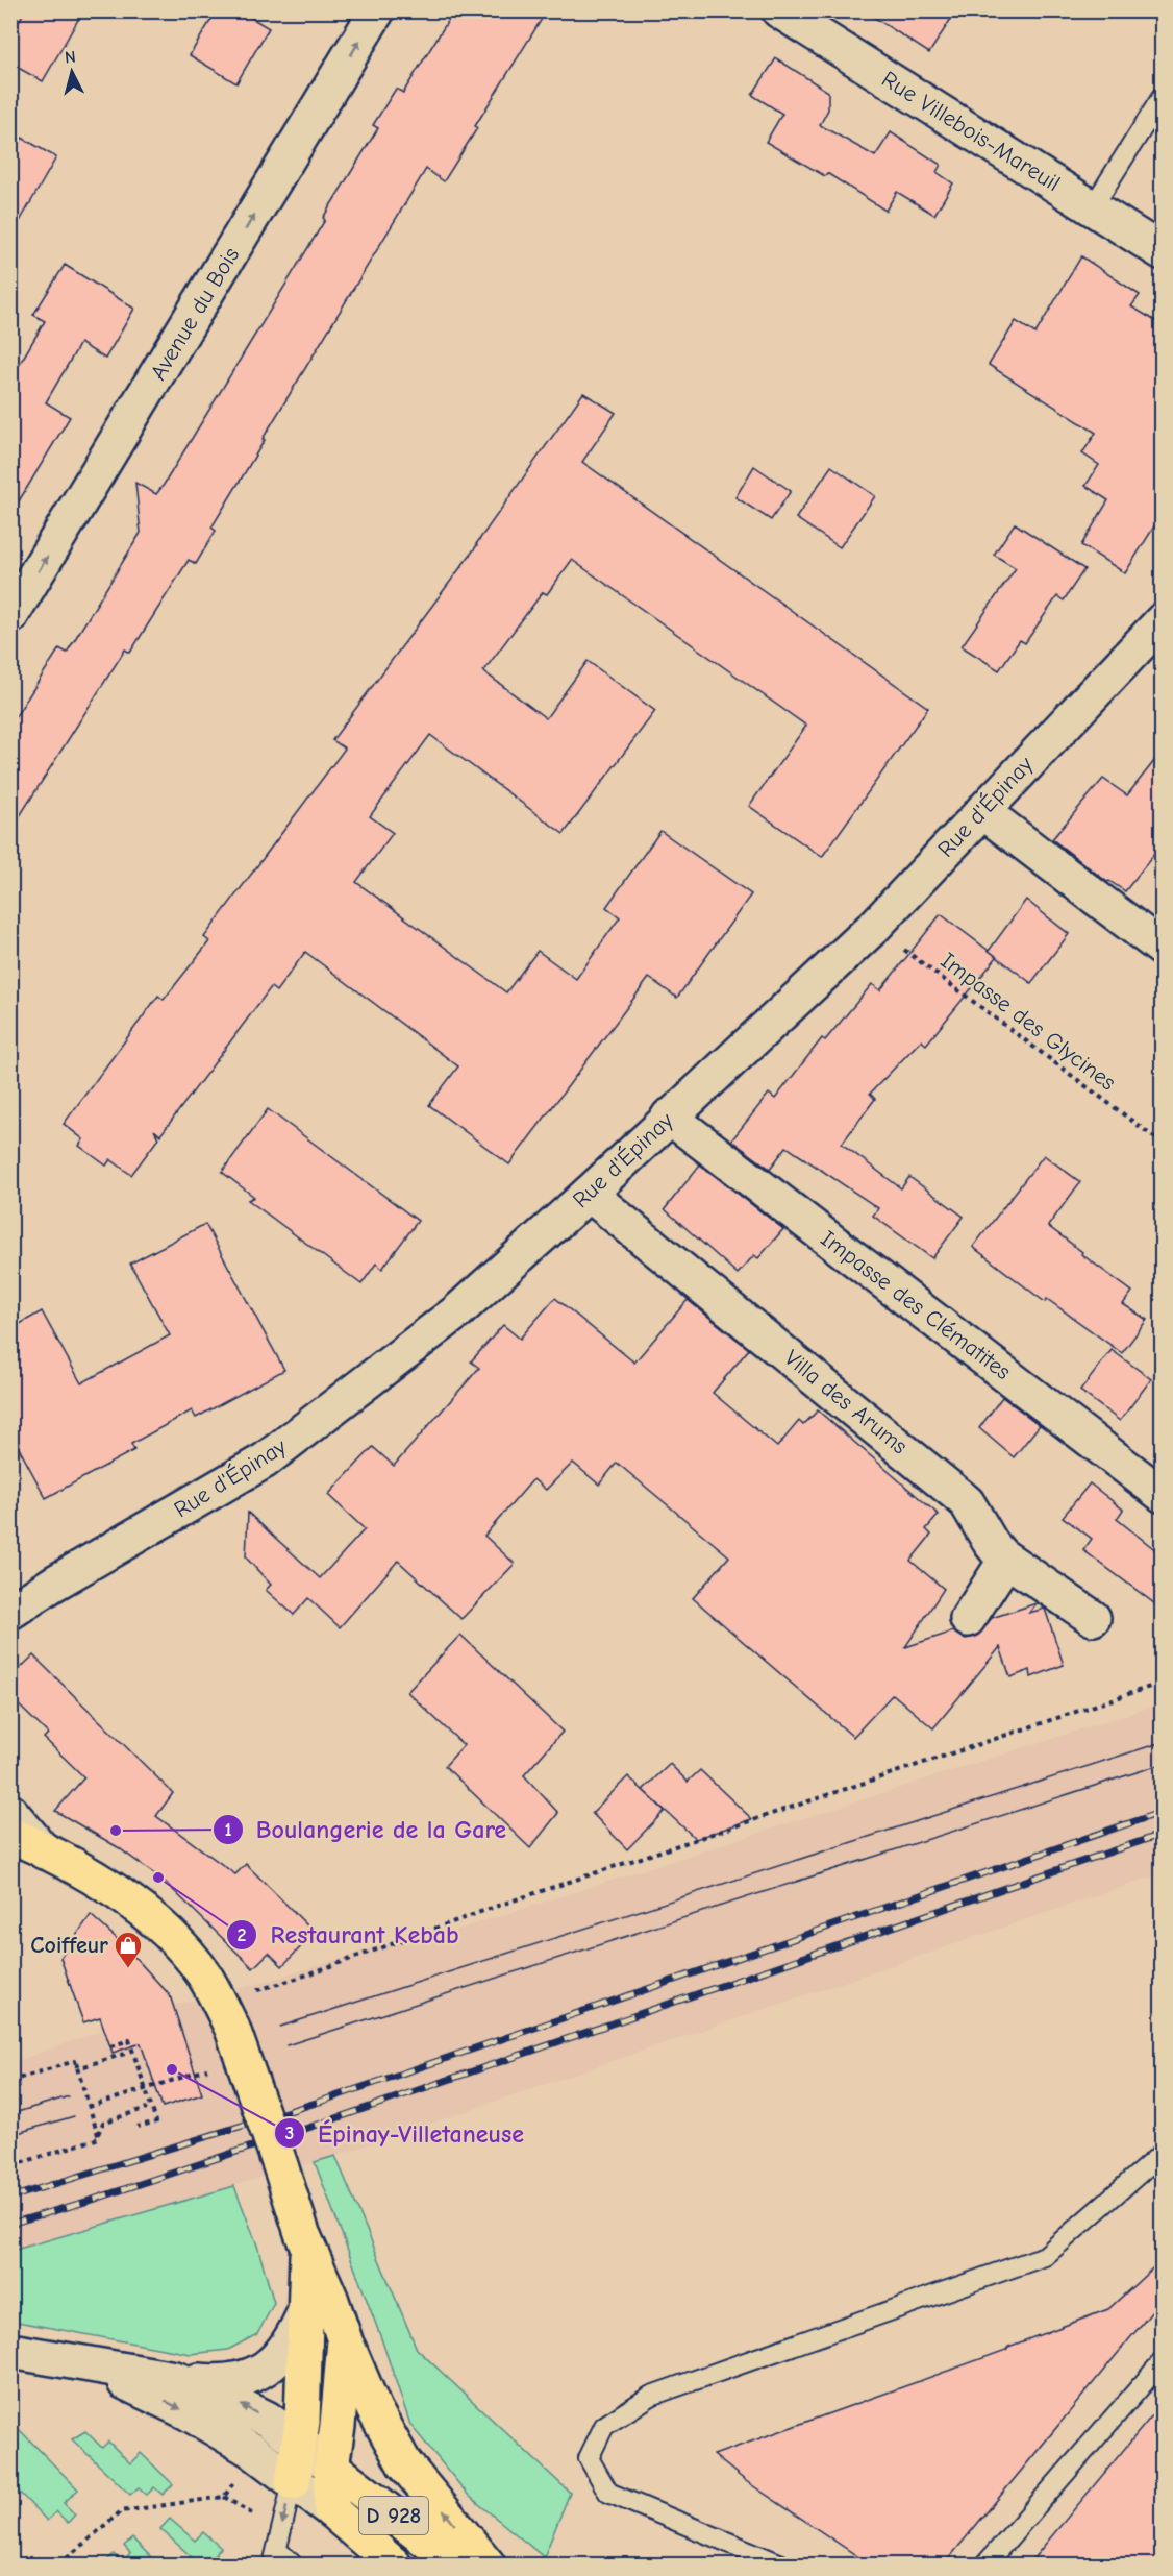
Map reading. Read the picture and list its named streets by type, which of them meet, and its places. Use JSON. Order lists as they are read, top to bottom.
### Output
{
  "streets": {
    "main road": ["D 928"],
    "street": [
      "Rue Villebois-Mareuil",
      "Avenue du Bois",
      "Rue d'Épinay",
      "Impasse des Clématites",
      "Villa des Arums"
    ],
    "path": ["Impasse des Glycines"]
  },
  "crossings": [
    ["Rue d'Épinay", "Impasse des Glycines"],
    ["Rue d'Épinay", "Impasse des Clématites"],
    ["Rue d'Épinay", "Villa des Arums"]
  ],
  "one_way": ["Avenue du Bois"],
  "places": {
    "other": ["Boulangerie de la Gare", "Restaurant Kebab", "Épinay-Villetaneuse"],
    "shop": ["Coiffeur"]
  },
  "north": "top"
}
